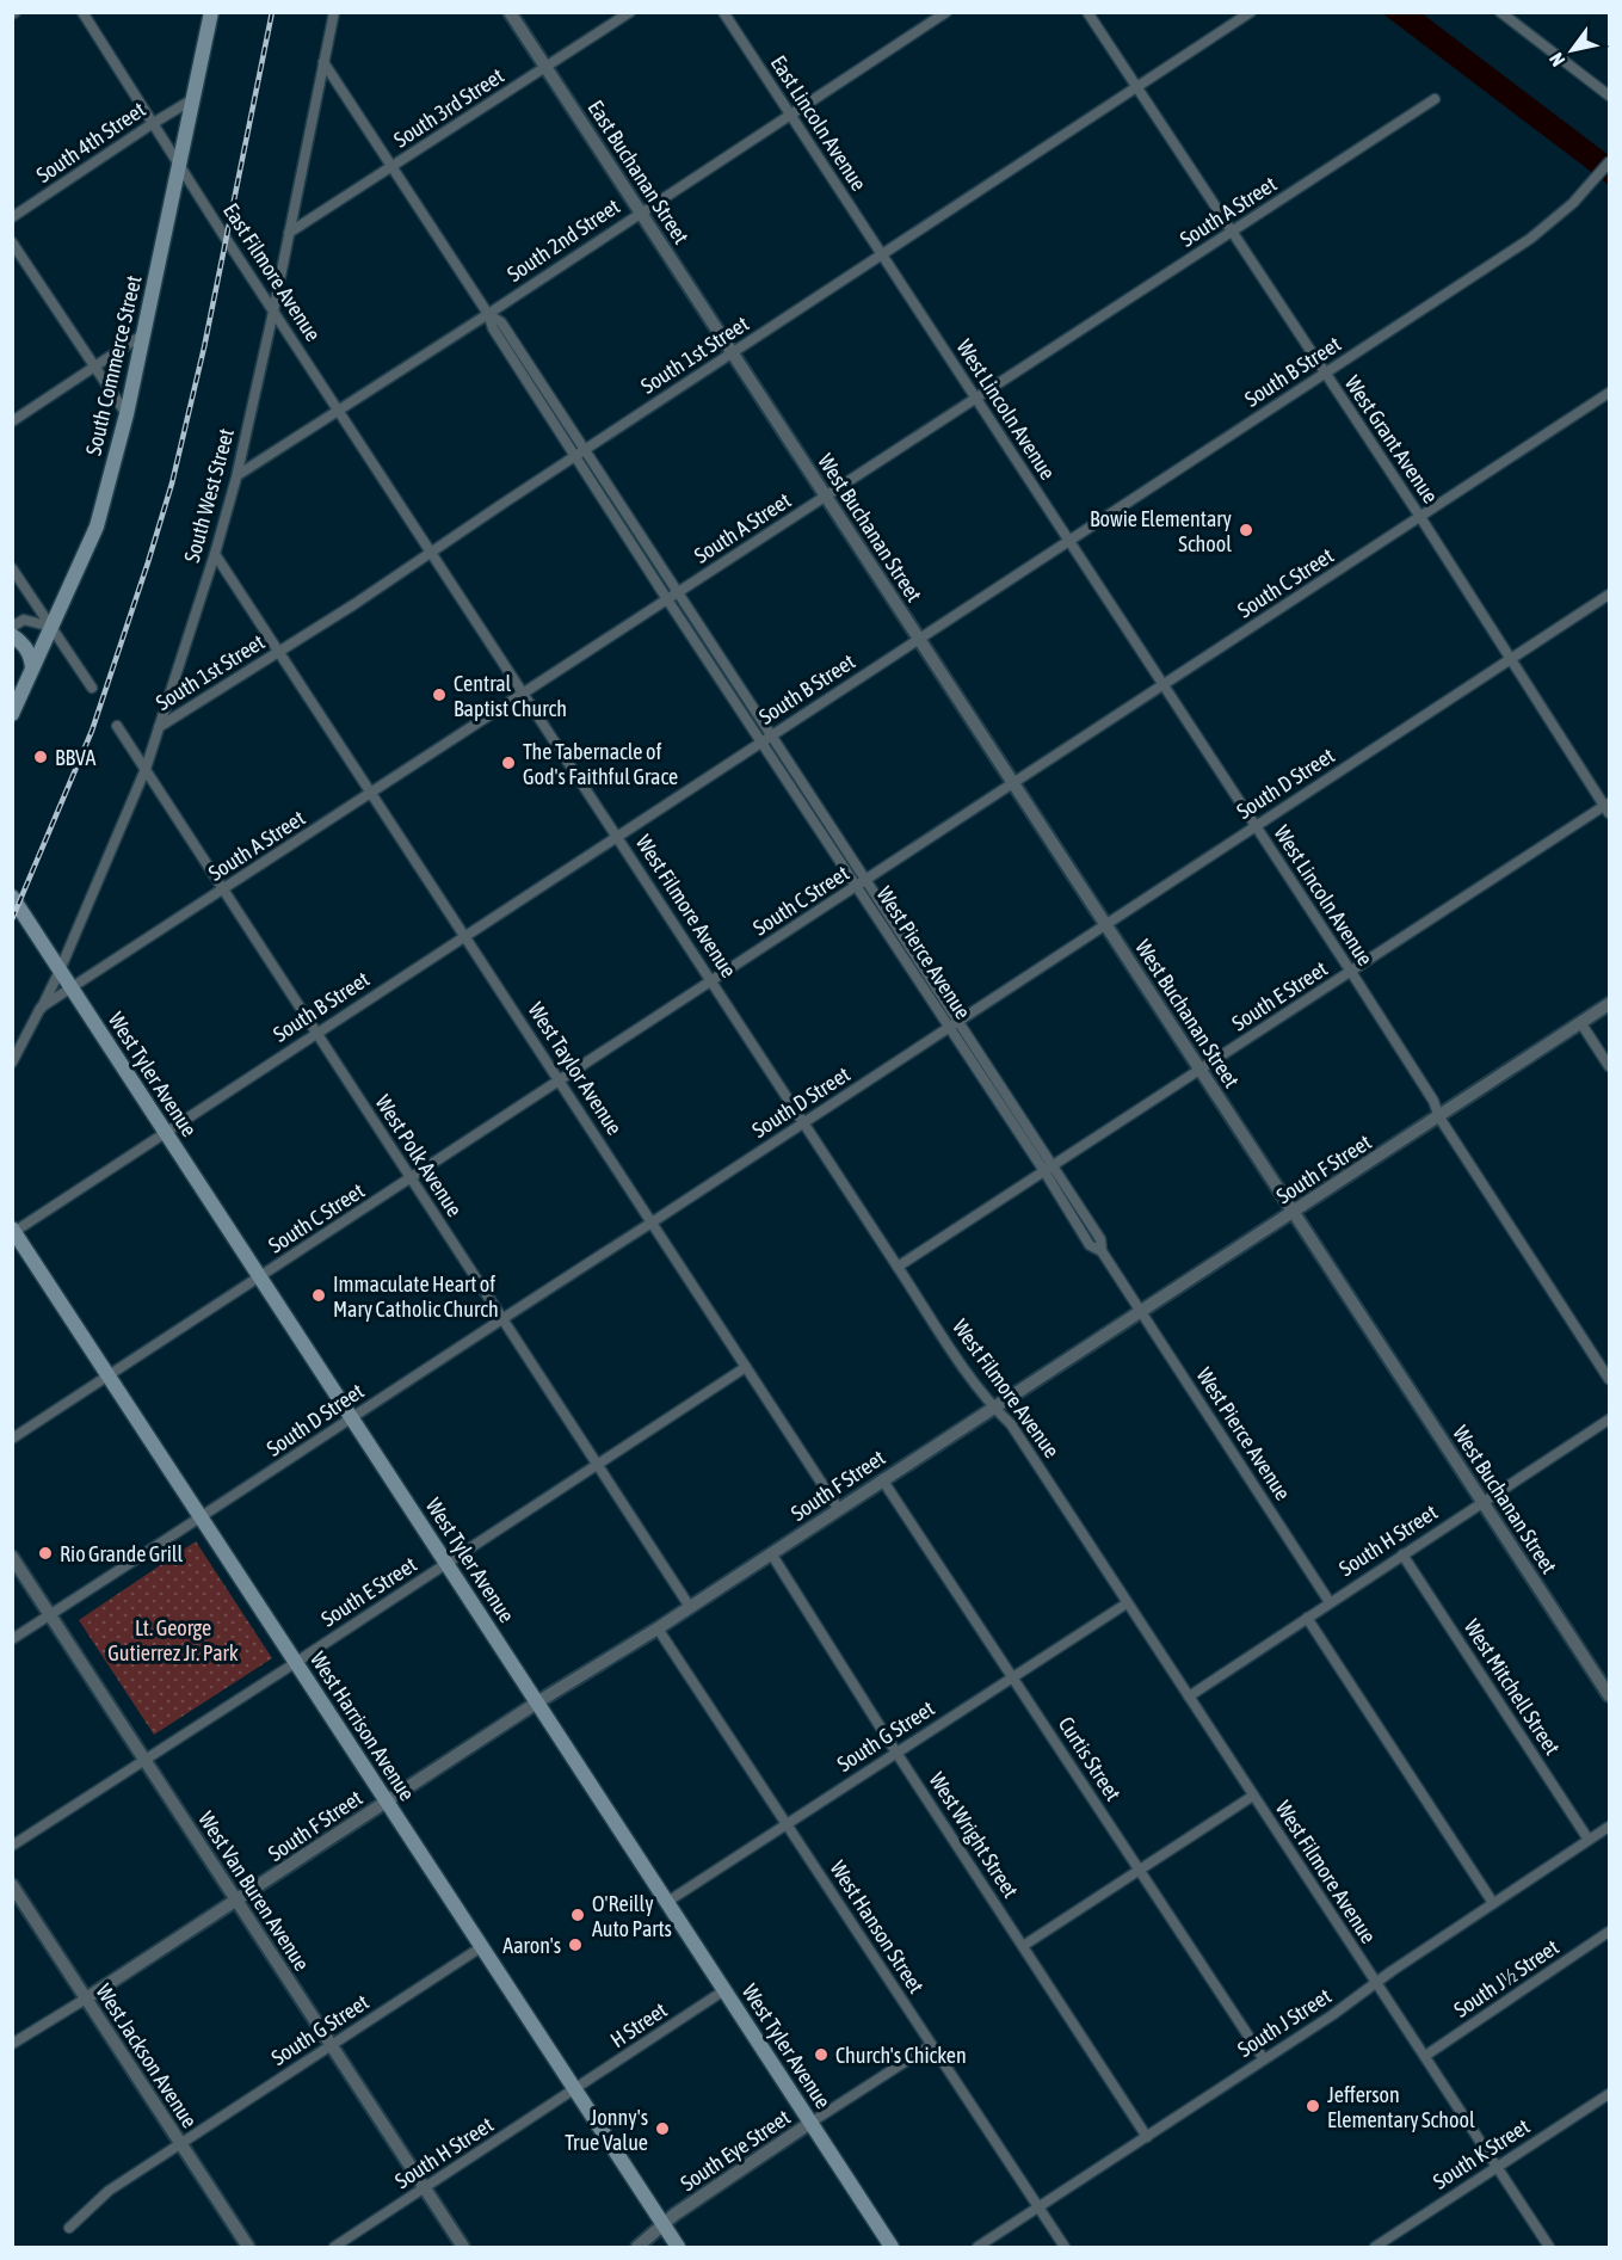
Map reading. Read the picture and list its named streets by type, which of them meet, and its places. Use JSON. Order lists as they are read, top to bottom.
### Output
{
  "streets": {
    "main road": ["South Commerce Street", "West Tyler Avenue", "West Harrison Avenue"],
    "street": [
      "South 3rd Street",
      "East Lincoln Avenue",
      "South 4th Street",
      "East Buchanan Street",
      "South A Street",
      "South 2nd Street",
      "East Filmore Avenue",
      "South 1st Street",
      "South B Street",
      "West Lincoln Avenue",
      "West Grant Avenue",
      "South West Street",
      "West Buchanan Street",
      "South C Street",
      "South D Street",
      "West Filmore Avenue",
      "West Pierce Avenue",
      "South E Street",
      "West Taylor Avenue",
      "West Polk Avenue",
      "South F Street",
      "South H Street",
      "West Mitchell Street",
      "South G Street",
      "Curtis Street",
      "West Wright Street",
      "West Van Buren Avenue",
      "West Hanson Street",
      "South J½ Street",
      "South J Street",
      "H Street",
      "West Jackson Avenue",
      "South Eye Street",
      "South K Street"
    ]
  },
  "crossings": [
    ["South 3rd Street", "East Buchanan Street"],
    ["South 3rd Street", "South West Street"],
    ["East Lincoln Avenue", "South 2nd Street"],
    ["East Lincoln Avenue", "South 1st Street"],
    ["East Lincoln Avenue", "West Lincoln Avenue"],
    ["South 4th Street", "East Filmore Avenue"],
    ["South 4th Street", "South Commerce Street"],
    ["East Buchanan Street", "South 2nd Street"],
    ["East Buchanan Street", "South 1st Street"],
    ["East Buchanan Street", "West Buchanan Street"],
    ["South A Street", "West Lincoln Avenue"],
    ["South A Street", "West Grant Avenue"],
    ["South A Street", "West Buchanan Street"],
    ["South A Street", "West Filmore Avenue"],
    ["South A Street", "West Pierce Avenue"],
    ["South A Street", "West Taylor Avenue"],
    ["South A Street", "West Tyler Avenue"],
    ["South A Street", "West Polk Avenue"],
    ["South 2nd Street", "East Filmore Avenue"],
    ["South 2nd Street", "South West Street"],
    ["South 2nd Street", "West Pierce Avenue"],
    ["East Filmore Avenue", "South 1st Street"],
    ["East Filmore Avenue", "South Commerce Street"],
    ["East Filmore Avenue", "South West Street"],
    ["East Filmore Avenue", "West Filmore Avenue"],
    ["South 1st Street", "West Lincoln Avenue"],
    ["South 1st Street", "West Grant Avenue"],
    ["South 1st Street", "South West Street"],
    ["South 1st Street", "West Buchanan Street"],
    ["South 1st Street", "West Filmore Avenue"],
    ["South 1st Street", "West Pierce Avenue"],
    ["South 1st Street", "West Taylor Avenue"],
    ["South B Street", "West Lincoln Avenue"],
    ["South B Street", "West Grant Avenue"],
    ["South B Street", "West Buchanan Street"],
    ["South B Street", "West Filmore Avenue"],
    ["South B Street", "West Pierce Avenue"],
    ["South B Street", "West Taylor Avenue"],
    ["South B Street", "West Tyler Avenue"],
    ["South B Street", "West Polk Avenue"],
    ["South B Street", "West Harrison Avenue"],
    ["West Lincoln Avenue", "South C Street"],
    ["West Lincoln Avenue", "South D Street"],
    ["West Lincoln Avenue", "South E Street"],
    ["West Lincoln Avenue", "South F Street"],
    ["West Grant Avenue", "South C Street"],
    ["West Grant Avenue", "South D Street"],
    ["West Grant Avenue", "South E Street"],
    ["South West Street", "West Taylor Avenue"],
    ["South West Street", "West Tyler Avenue"],
    ["South West Street", "West Polk Avenue"],
    ["West Buchanan Street", "South C Street"],
    ["West Buchanan Street", "South D Street"],
    ["West Buchanan Street", "South E Street"],
    ["West Buchanan Street", "South F Street"],
    ["West Buchanan Street", "South H Street"],
    ["South C Street", "West Filmore Avenue"],
    ["South C Street", "West Pierce Avenue"],
    ["South C Street", "West Taylor Avenue"],
    ["South C Street", "West Tyler Avenue"],
    ["South C Street", "West Polk Avenue"],
    ["South C Street", "West Harrison Avenue"],
    ["South D Street", "West Filmore Avenue"],
    ["South D Street", "West Pierce Avenue"],
    ["South D Street", "West Taylor Avenue"],
    ["South D Street", "West Tyler Avenue"],
    ["South D Street", "West Polk Avenue"],
    ["South D Street", "West Harrison Avenue"],
    ["South D Street", "West Van Buren Avenue"],
    ["West Filmore Avenue", "South E Street"],
    ["West Filmore Avenue", "South F Street"],
    ["West Filmore Avenue", "South H Street"],
    ["West Filmore Avenue", "South G Street"],
    ["West Filmore Avenue", "South J½ Street"],
    ["West Filmore Avenue", "South J Street"],
    ["West Filmore Avenue", "South K Street"],
    ["West Pierce Avenue", "South E Street"],
    ["West Pierce Avenue", "South F Street"],
    ["West Pierce Avenue", "South H Street"],
    ["South E Street", "West Taylor Avenue"],
    ["South E Street", "West Tyler Avenue"],
    ["South E Street", "West Polk Avenue"],
    ["South E Street", "West Harrison Avenue"],
    ["South E Street", "West Van Buren Avenue"],
    ["West Taylor Avenue", "South F Street"],
    ["West Tyler Avenue", "South F Street"],
    ["West Tyler Avenue", "South G Street"],
    ["West Tyler Avenue", "H Street"],
    ["West Tyler Avenue", "South Eye Street"],
    ["West Polk Avenue", "South F Street"],
    ["South F Street", "West Harrison Avenue"],
    ["South F Street", "Curtis Street"],
    ["South F Street", "West Wright Street"],
    ["South F Street", "West Van Buren Avenue"],
    ["South F Street", "West Hanson Street"],
    ["South F Street", "West Jackson Avenue"],
    ["South H Street", "West Mitchell Street"],
    ["South H Street", "West Harrison Avenue"],
    ["South H Street", "West Van Buren Avenue"],
    ["South H Street", "H Street"],
    ["West Mitchell Street", "South J Street"],
    ["West Harrison Avenue", "South G Street"],
    ["West Harrison Avenue", "H Street"],
    ["West Harrison Avenue", "South Eye Street"],
    ["South G Street", "Curtis Street"],
    ["South G Street", "West Wright Street"],
    ["South G Street", "West Van Buren Avenue"],
    ["South G Street", "West Hanson Street"],
    ["South G Street", "West Jackson Avenue"],
    ["Curtis Street", "South J Street"],
    ["West Wright Street", "South J Street"],
    ["West Hanson Street", "South J Street"],
    ["West Hanson Street", "South Eye Street"]
  ],
  "parks": ["Lt. George Gutierrez Jr. Park"],
  "places": [
    "Bowie Elementary School",
    "Central Baptist Church",
    "BBVA",
    "The Tabernacle of God's Faithful Grace",
    "Immaculate Heart of Mary Catholic Church",
    "Rio Grande Grill",
    "O'Reilly Auto Parts",
    "Aaron's",
    "Church's Chicken",
    "Jefferson Elementary School",
    "Jonny's True Value"
  ],
  "north": "bottom left"
}
